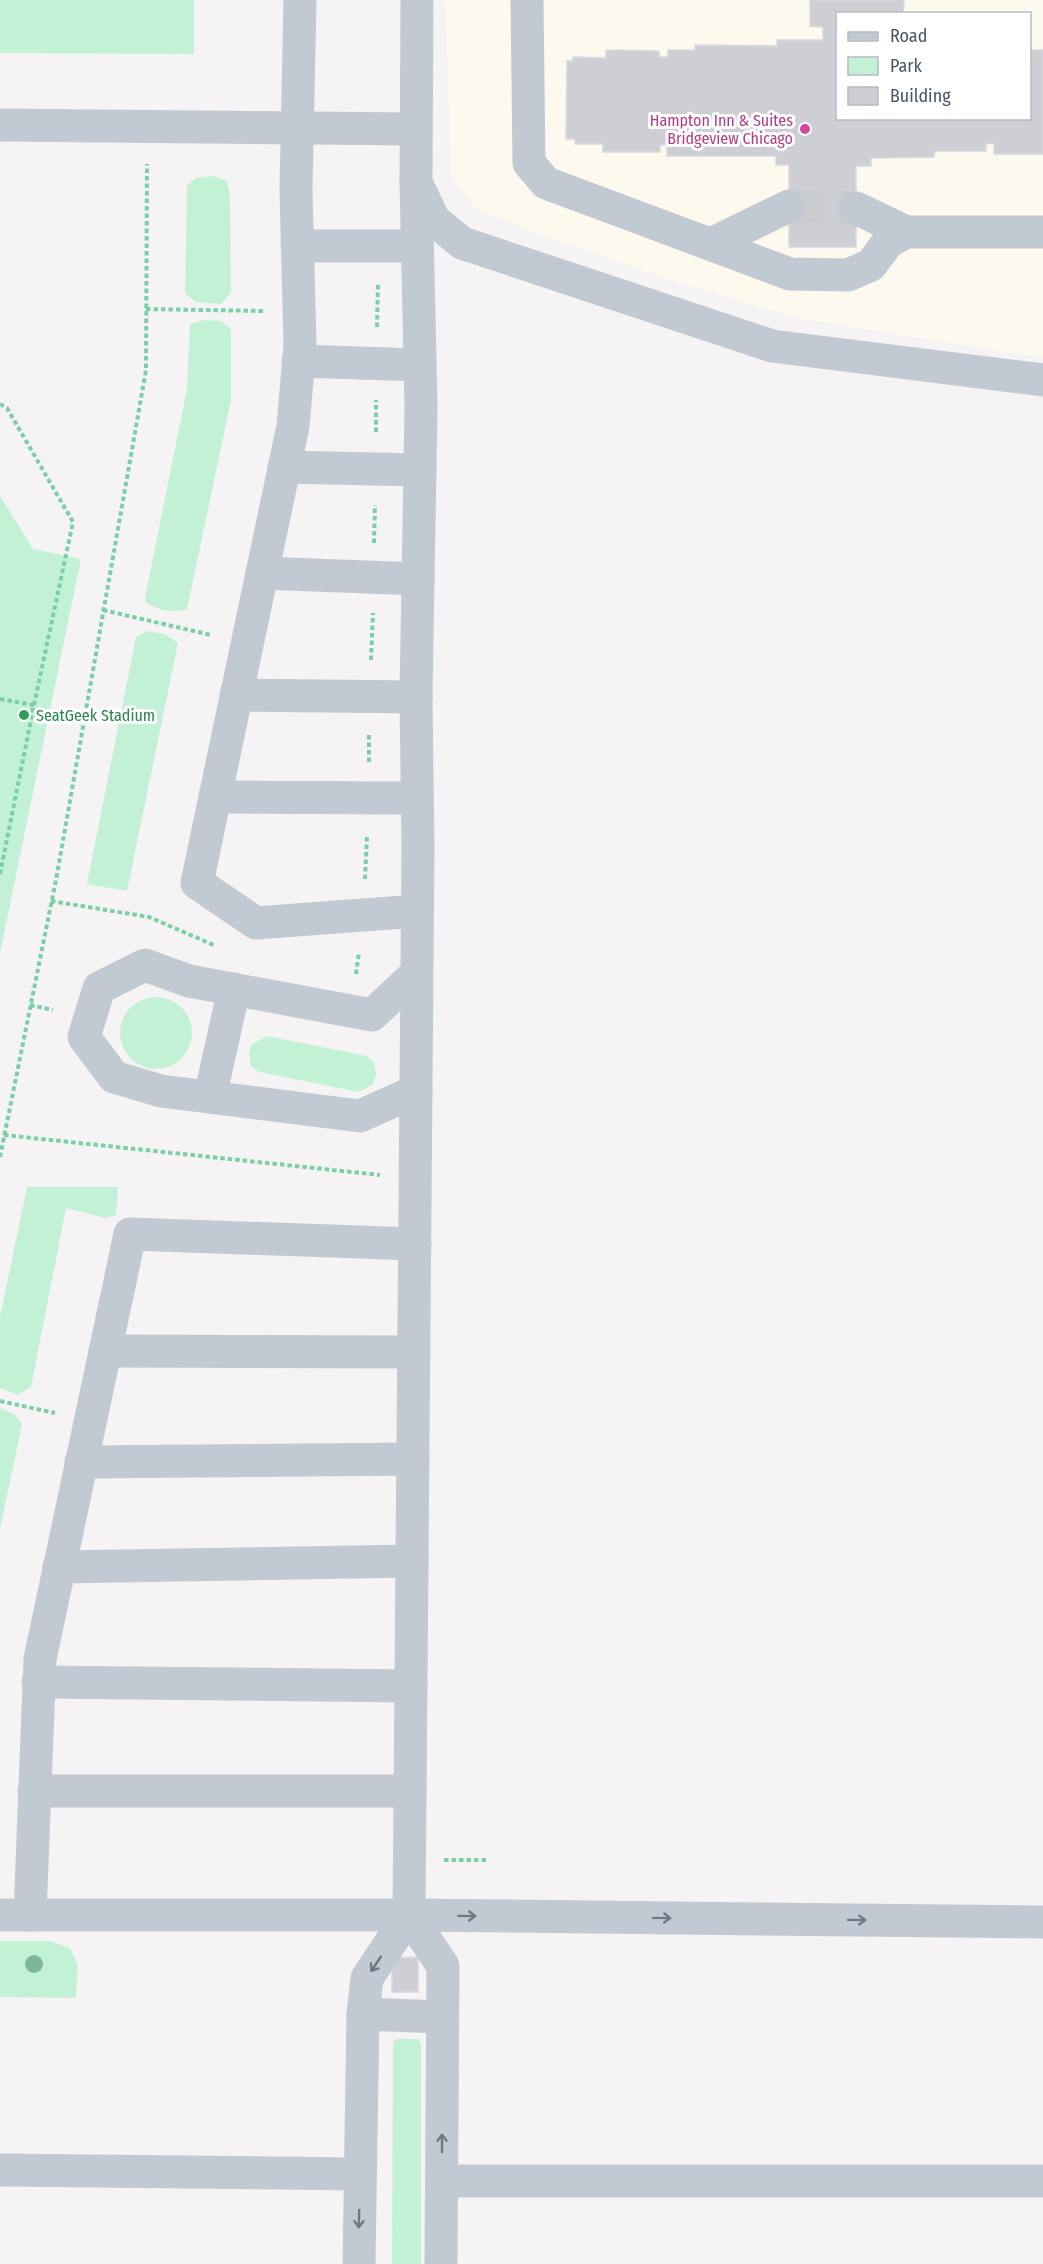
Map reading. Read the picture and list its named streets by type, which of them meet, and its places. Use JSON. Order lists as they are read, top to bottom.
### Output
{
  "places": ["Hampton Inn & Suites Bridgeview Chicago", "SeatGeek Stadium"],
  "legend": ["Road", "Park", "Building"]
}
